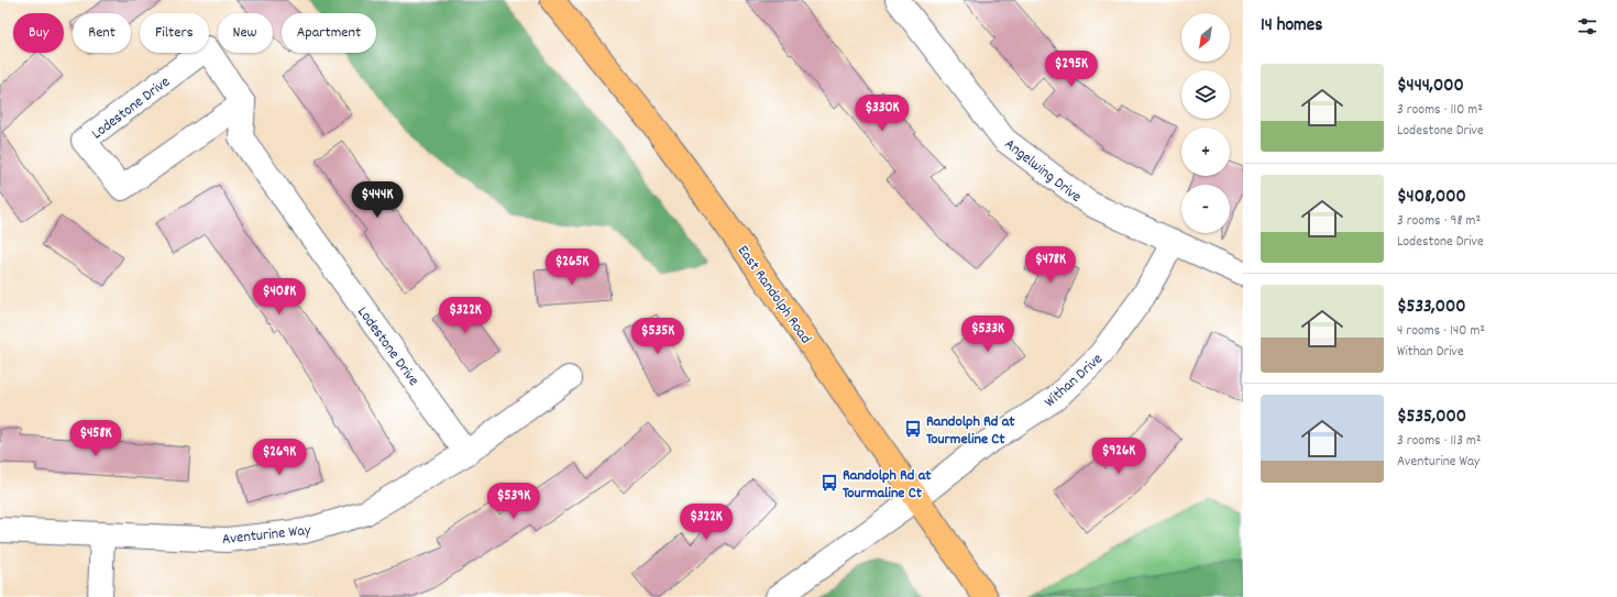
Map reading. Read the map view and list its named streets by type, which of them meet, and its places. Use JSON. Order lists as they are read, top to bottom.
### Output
{
  "streets": {
    "main road": ["East Randolph Road"],
    "street": [
      "Lodestone Drive",
      "Angelwing Drive",
      "Withan Drive",
      "Aventurine Way"
    ]
  },
  "crossings": [
    ["Lodestone Drive", "Aventurine Way"],
    ["Angelwing Drive", "Withan Drive"],
    ["East Randolph Road", "Withan Drive"]
  ],
  "places": {
    "bus stop": ["Randolph Rd at Tourmeline Ct", "Randolph Rd at Tourmaline Ct"]
  },
  "north": "bottom left",
  "page": {
    "heading": "14 homes",
    "map_buttons": ["+", "−"],
    "chip": [
      "Buy",
      "Rent",
      "Filters",
      "New",
      "Apartment"
    ],
    "price": [
      "$295K",
      "$330K",
      "$444K",
      "$478K",
      "$265K",
      "$408K",
      "$322K",
      "$533K",
      "$535K",
      "$458K",
      "$926K",
      "$269K",
      "$539K",
      "$322K"
    ],
    "list": [
      {
        "name": "$444,000",
        "note": "3 rooms · 110 m² · Lodestone Drive"
      },
      {
        "name": "$408,000",
        "note": "3 rooms · 98 m² · Lodestone Drive"
      },
      {
        "name": "$533,000",
        "note": "4 rooms · 140 m² · Withan Drive"
      },
      {
        "name": "$535,000",
        "note": "3 rooms · 113 m² · Aventurine Way"
      }
    ]
  }
}
